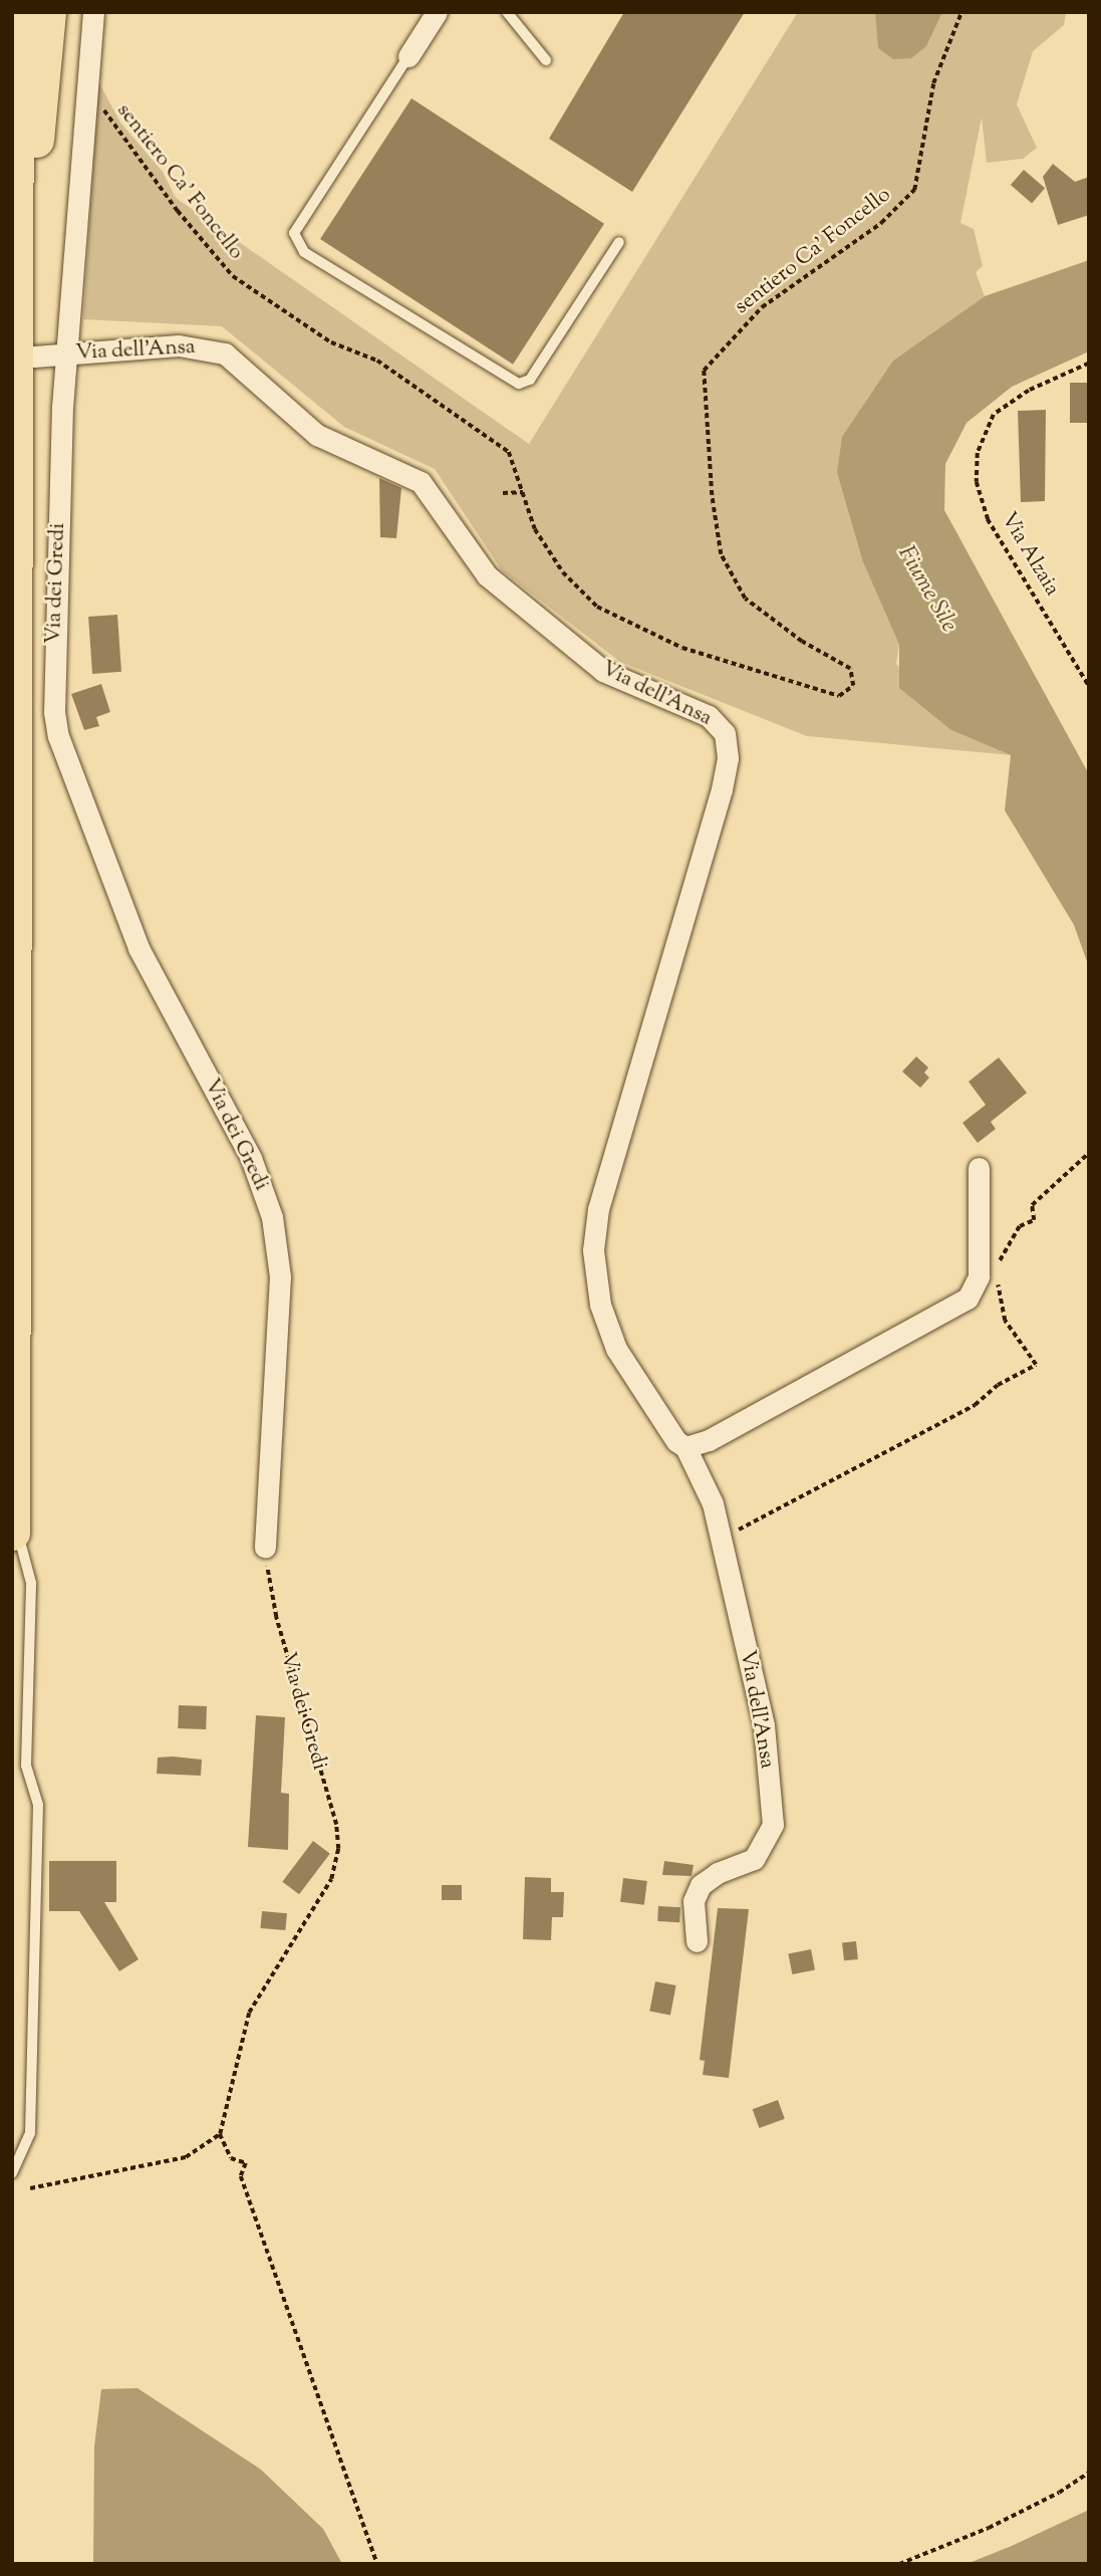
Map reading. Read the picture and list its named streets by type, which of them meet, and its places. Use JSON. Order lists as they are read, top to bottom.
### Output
{
  "streets": {
    "street": ["Via dell'Ansa", "Via dei Gredi"],
    "path": ["sentiero Ca' Foncello", "Via Alzaia"]
  },
  "crossings": [
    ["sentiero Ca' Foncello", "Via dei Gredi"],
    ["Via dell'Ansa", "Via dei Gredi"]
  ],
  "water": ["Fiume Sile"]
}
